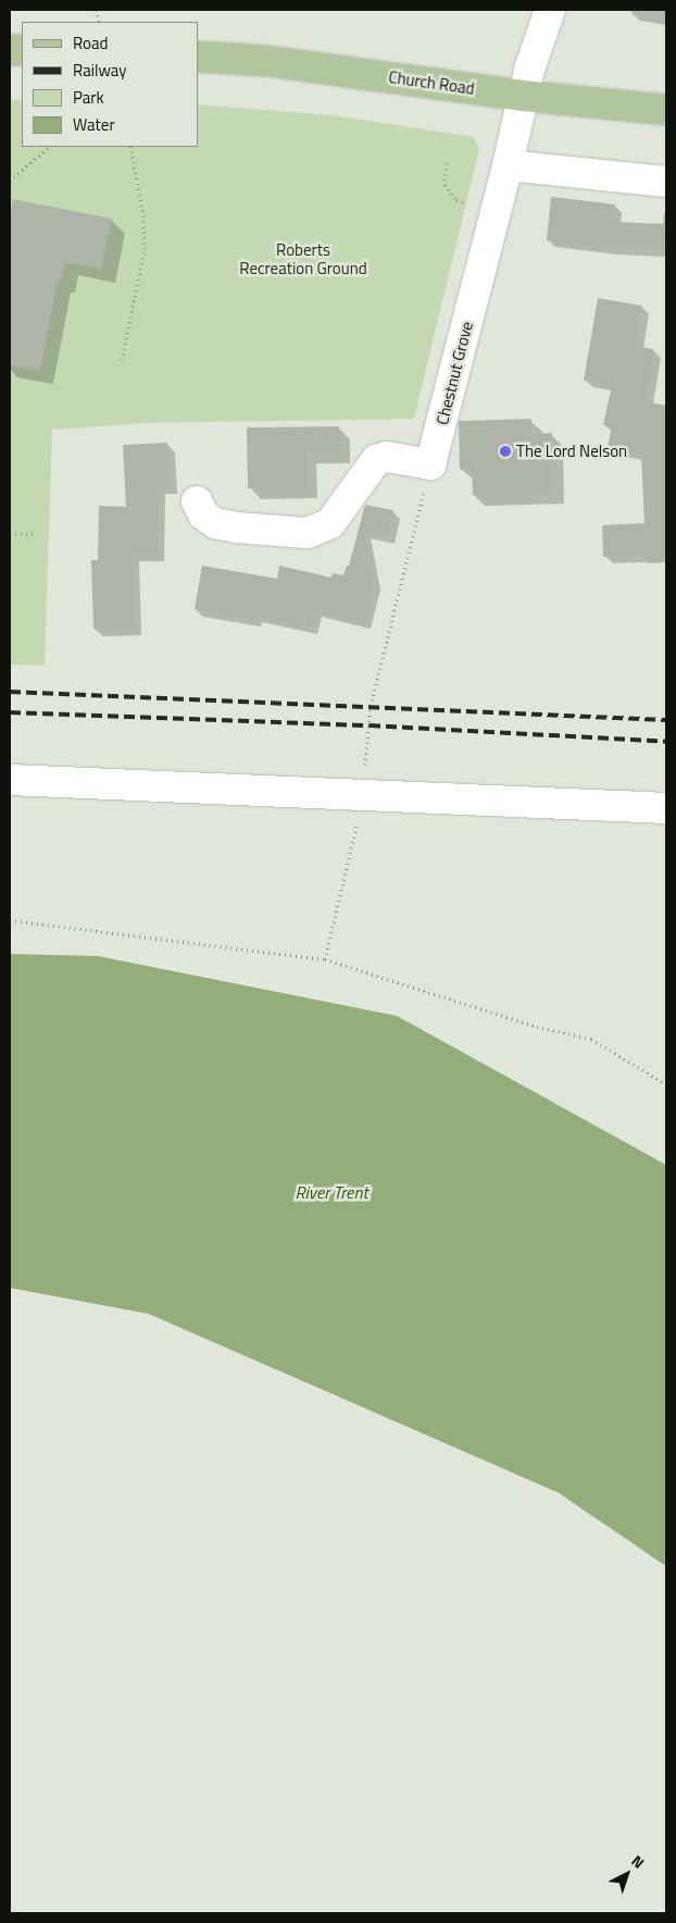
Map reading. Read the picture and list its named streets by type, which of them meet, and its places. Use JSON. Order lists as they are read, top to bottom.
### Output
{
  "streets": {
    "main road": ["Church Road"],
    "street": ["Chestnut Grove"]
  },
  "crossings": [
    ["Church Road", "Chestnut Grove"]
  ],
  "water": ["River Trent"],
  "parks": ["Roberts Recreation Ground"],
  "places": ["The Lord Nelson"],
  "legend": [
    "Road",
    "Railway",
    "Park",
    "Water"
  ],
  "north": "top right"
}
